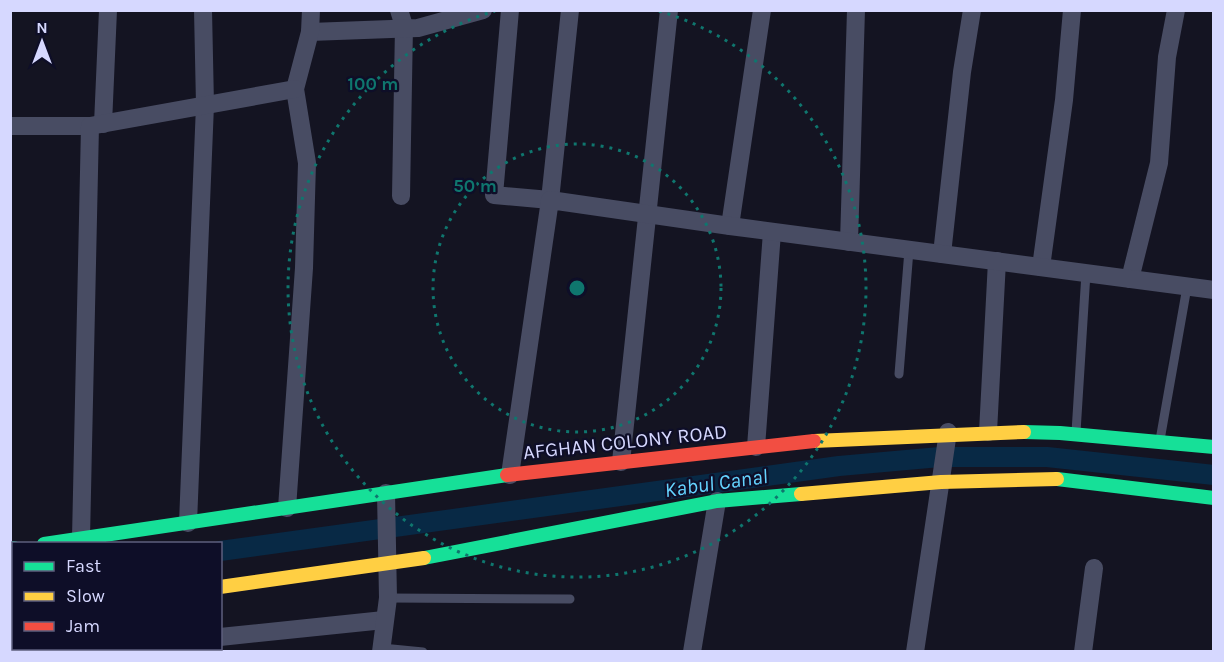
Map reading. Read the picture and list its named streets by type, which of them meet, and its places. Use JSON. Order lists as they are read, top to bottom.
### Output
{
  "streets": {
    "main road": ["AFGHAN COLONY ROAD"]
  },
  "water": ["Kabul Canal"],
  "legend": ["Fast", "Slow", "Jam"],
  "north": "top",
  "rings": ["100 m", "50 m"]
}
